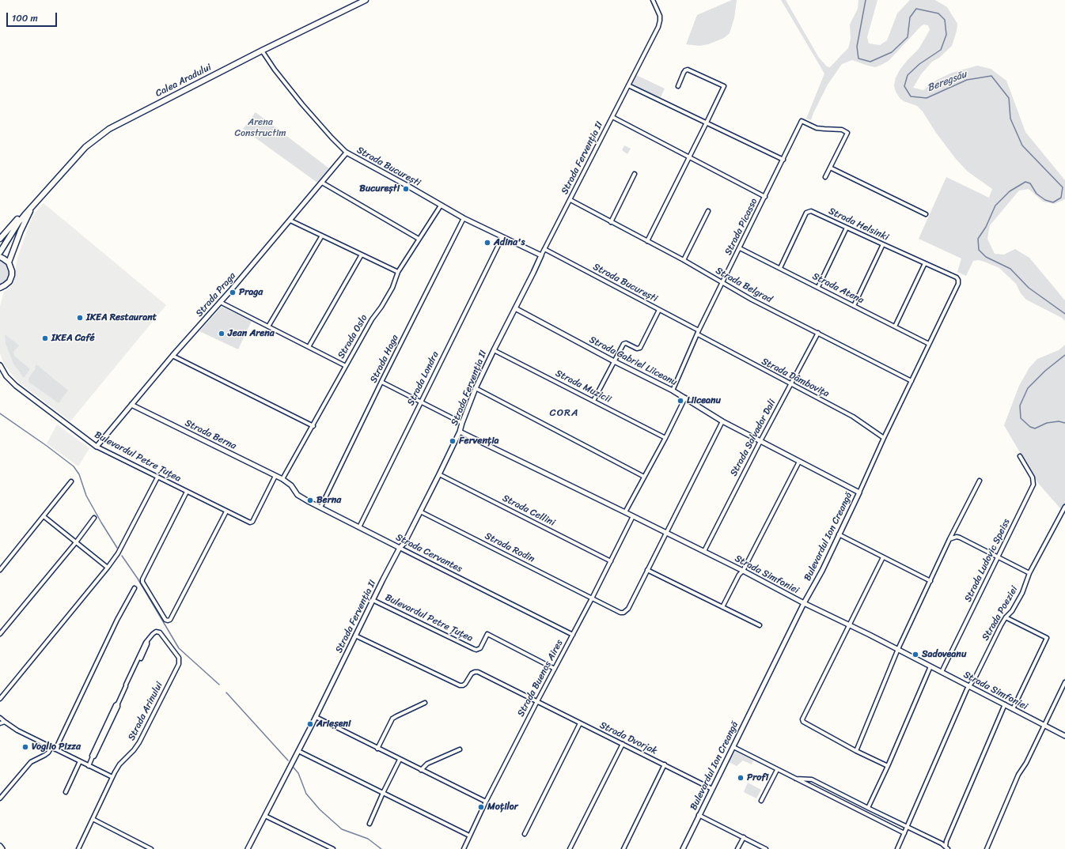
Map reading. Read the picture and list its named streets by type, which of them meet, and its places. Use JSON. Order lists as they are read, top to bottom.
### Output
{
  "streets": {
    "main road": ["Calea Aradului"],
    "street": [
      "Strada Fervenția II",
      "Strada București",
      "Strada Helsinki",
      "Strada Picasso",
      "Strada Belgrad",
      "Strada Atena",
      "Strada Praga",
      "Strada Oslo",
      "Strada Haga",
      "Strada Gabriel Liiceanu",
      "Strada Dâmbovița",
      "Strada Londra",
      "Strada Muzicii",
      "Strada Berna",
      "Strada Salvador Dali",
      "Bulevardul Petre Țuțea",
      "Strada Cellini",
      "Bulevardul Ion Creangă",
      "Strada Rodin",
      "Strada Cervantes",
      "Strada Ludovic Speiss",
      "Strada Simfoniei",
      "Strada Poeziei",
      "Strada Buenos Aires",
      "Strada Arinului",
      "Strada Dvorjak"
    ]
  },
  "crossings": [
    ["Calea Aradului", "Strada București"],
    ["Strada Fervenția II", "Strada București"],
    ["Strada Fervenția II", "Strada Belgrad"],
    ["Strada Fervenția II", "Strada Gabriel Liiceanu"],
    ["Strada Fervenția II", "Strada Muzicii"],
    ["Strada Fervenția II", "Bulevardul Petre Țuțea"],
    ["Strada Fervenția II", "Strada Cellini"],
    ["Strada Fervenția II", "Strada Rodin"],
    ["Strada Fervenția II", "Strada Cervantes"],
    ["Strada Fervenția II", "Strada Simfoniei"],
    ["Strada Fervenția II", "Strada Dvorjak"],
    ["Strada București", "Strada Picasso"],
    ["Strada București", "Strada Praga"],
    ["Strada București", "Strada Oslo"],
    ["Strada București", "Strada Haga"],
    ["Strada București", "Strada Londra"],
    ["Strada Helsinki", "Strada Atena"],
    ["Strada Helsinki", "Bulevardul Ion Creangă"],
    ["Strada Picasso", "Strada Belgrad"],
    ["Strada Picasso", "Strada Atena"],
    ["Strada Picasso", "Strada Gabriel Liiceanu"],
    ["Strada Picasso", "Strada Dâmbovița"],
    ["Strada Belgrad", "Strada Salvador Dali"],
    ["Strada Belgrad", "Bulevardul Ion Creangă"],
    ["Strada Atena", "Bulevardul Ion Creangă"],
    ["Strada Praga", "Strada Berna"],
    ["Strada Praga", "Bulevardul Petre Țuțea"],
    ["Strada Oslo", "Strada Berna"],
    ["Strada Oslo", "Strada Cervantes"],
    ["Strada Haga", "Strada Cervantes"],
    ["Strada Gabriel Liiceanu", "Strada Salvador Dali"],
    ["Strada Gabriel Liiceanu", "Bulevardul Ion Creangă"],
    ["Strada Dâmbovița", "Strada Salvador Dali"],
    ["Strada Dâmbovița", "Bulevardul Ion Creangă"],
    ["Strada Londra", "Strada Cervantes"],
    ["Strada Berna", "Bulevardul Petre Țuțea"],
    ["Strada Berna", "Strada Cervantes"],
    ["Strada Salvador Dali", "Strada Simfoniei"],
    ["Bulevardul Petre Țuțea", "Strada Buenos Aires"],
    ["Strada Cellini", "Strada Buenos Aires"],
    ["Bulevardul Ion Creangă", "Strada Simfoniei"],
    ["Bulevardul Ion Creangă", "Strada Dvorjak"],
    ["Strada Rodin", "Strada Buenos Aires"],
    ["Strada Cervantes", "Strada Buenos Aires"],
    ["Strada Ludovic Speiss", "Strada Simfoniei"],
    ["Strada Simfoniei", "Strada Poeziei"],
    ["Strada Simfoniei", "Strada Buenos Aires"],
    ["Strada Buenos Aires", "Strada Dvorjak"]
  ],
  "districts": ["CORA"],
  "water": ["Beregsău"],
  "parks": ["Arena Constructim"],
  "places": [
    "București",
    "Adina's",
    "Praga",
    "IKEA Restaurant",
    "Jean Arena",
    "IKEA Café",
    "Liiceanu",
    "Fervenția",
    "Berna",
    "Sadoveanu",
    "Arieșeni",
    "Voglio Pizza",
    "Profi",
    "Moților"
  ],
  "scale_bar": "100 m"
}
